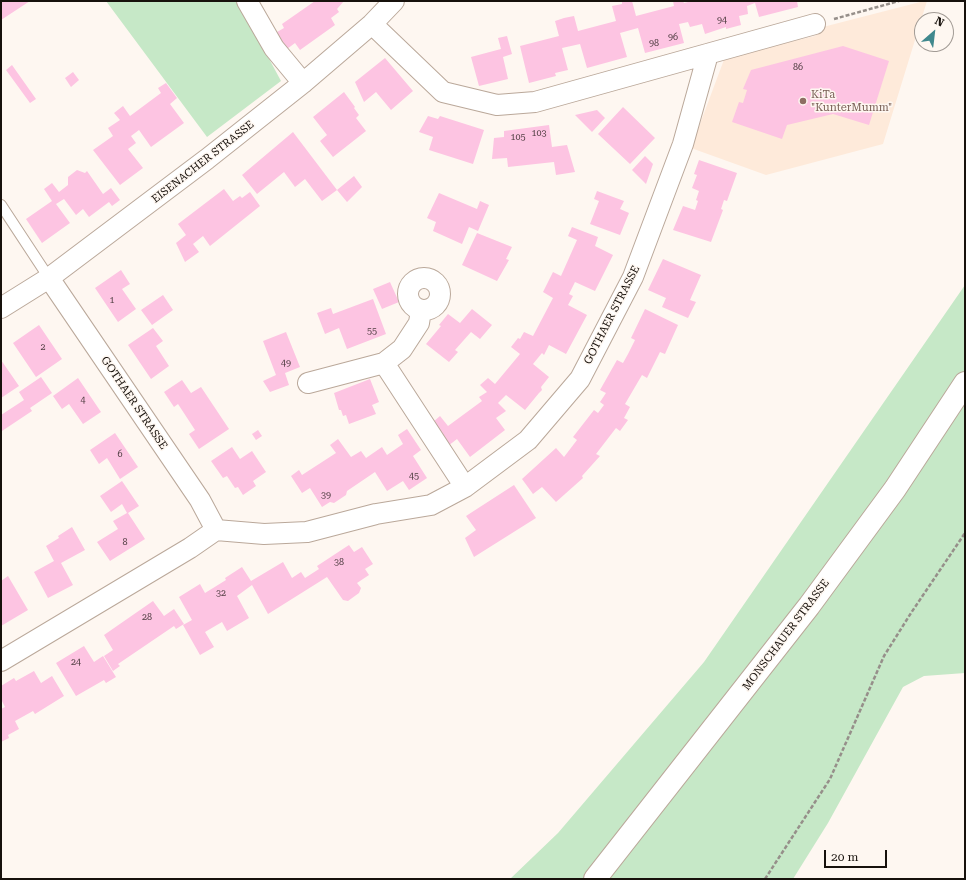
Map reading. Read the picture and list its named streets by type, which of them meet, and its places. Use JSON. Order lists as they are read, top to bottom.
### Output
{
  "streets": {
    "main road": ["MONSCHAUER STRASSE"],
    "street": ["EISENACHER STRASSE", "GOTHAER STRASSE"]
  },
  "crossings": [
    ["EISENACHER STRASSE", "GOTHAER STRASSE"]
  ],
  "places": ["KiTa \"KunterMumm\""],
  "house_numbers": [
    "94",
    "96",
    "98",
    "86",
    "103",
    "105",
    "1",
    "55",
    "2",
    "49",
    "4",
    "6",
    "45",
    "39",
    "8",
    "38",
    "32",
    "28",
    "24"
  ],
  "scale_bar": "20 m",
  "north": "top right"
}
